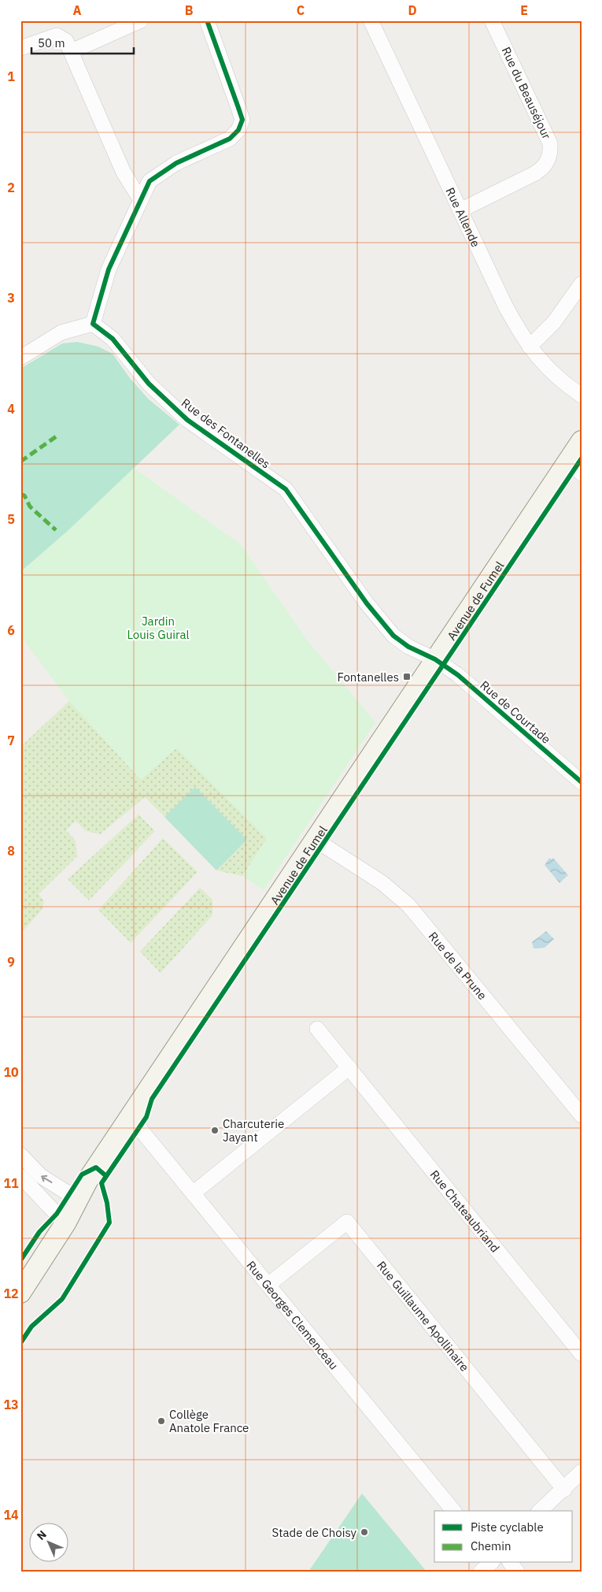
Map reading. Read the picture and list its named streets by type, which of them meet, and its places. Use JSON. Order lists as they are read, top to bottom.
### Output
{
  "streets": {
    "main road": ["Avenue de Fumel"],
    "street": [
      "Rue du Beauséjour",
      "Rue Allende",
      "Rue des Fontanelles",
      "Rue de Courtade",
      "Rue de la Prune",
      "Rue Chateaubriand",
      "Rue Georges Clemenceau",
      "Rue Guillaume Apollinaire"
    ]
  },
  "crossings": [
    ["Rue du Beauséjour", "Rue Allende"],
    ["Rue des Fontanelles", "Avenue de Fumel"],
    ["Rue des Fontanelles", "Rue de Courtade"],
    ["Avenue de Fumel", "Rue de Courtade"],
    ["Avenue de Fumel", "Rue de la Prune"],
    ["Avenue de Fumel", "Rue Georges Clemenceau"],
    ["Rue Georges Clemenceau", "Rue Guillaume Apollinaire"]
  ],
  "parks": ["Jardin Louis Guiral"],
  "places": {
    "transit": ["Fontanelles"],
    "other": ["Charcuterie Jayant", "Collège Anatole France", "Stade de Choisy"]
  },
  "legend": ["Piste cyclable", "Chemin"],
  "scale_bar": "50 m",
  "north": "top left",
  "grid": {
    "columns": [
      "A",
      "B",
      "C",
      "D",
      "E"
    ],
    "rows": [
      "1",
      "2",
      "3",
      "4",
      "5",
      "6",
      "7",
      "8",
      "9",
      "10",
      "11",
      "12",
      "13",
      "14"
    ]
  }
}
